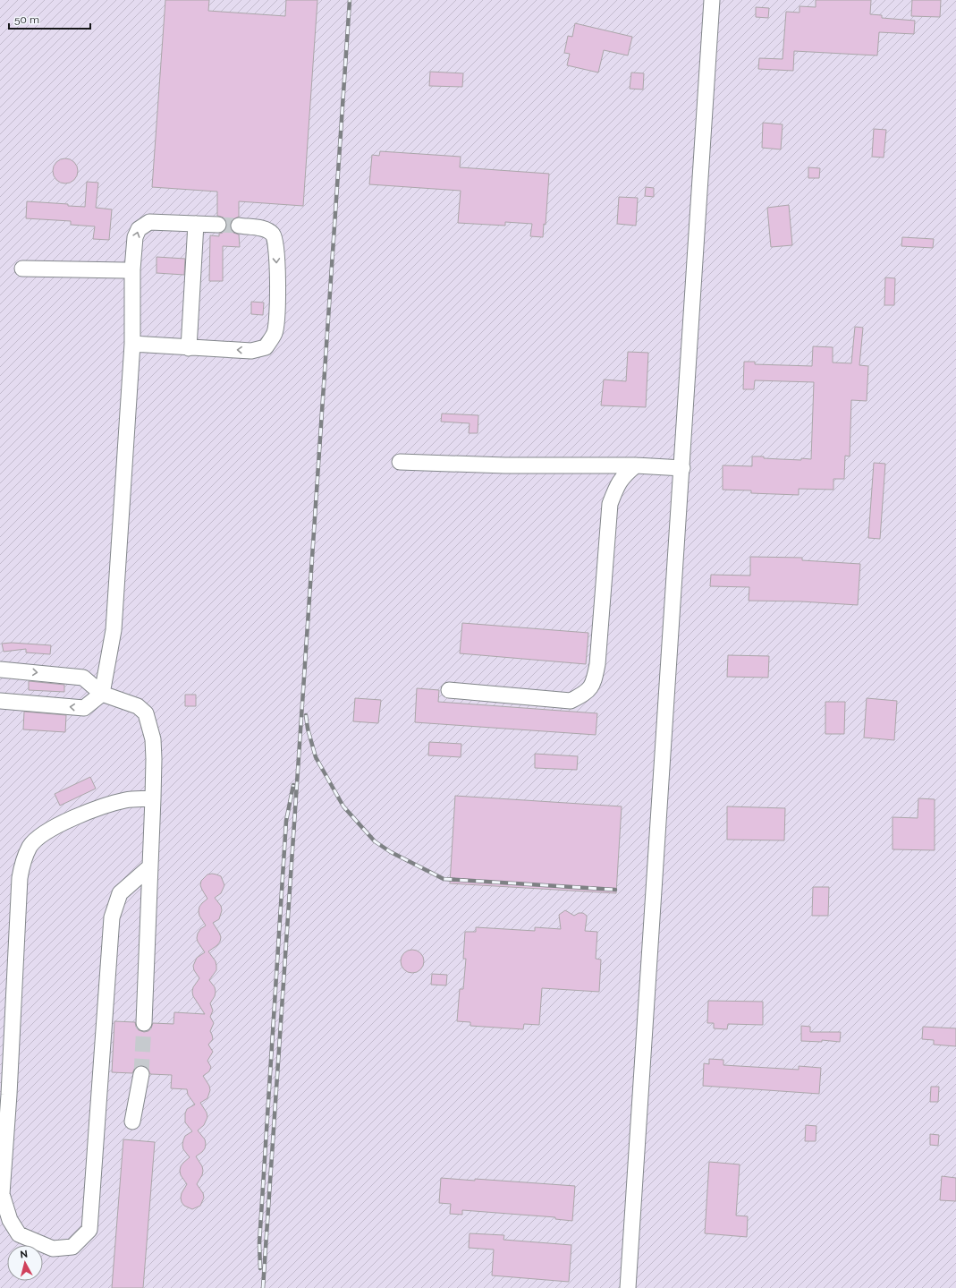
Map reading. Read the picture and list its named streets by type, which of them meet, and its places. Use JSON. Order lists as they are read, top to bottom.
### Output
{
  "scale_bar": "50 m",
  "north": "top"
}
